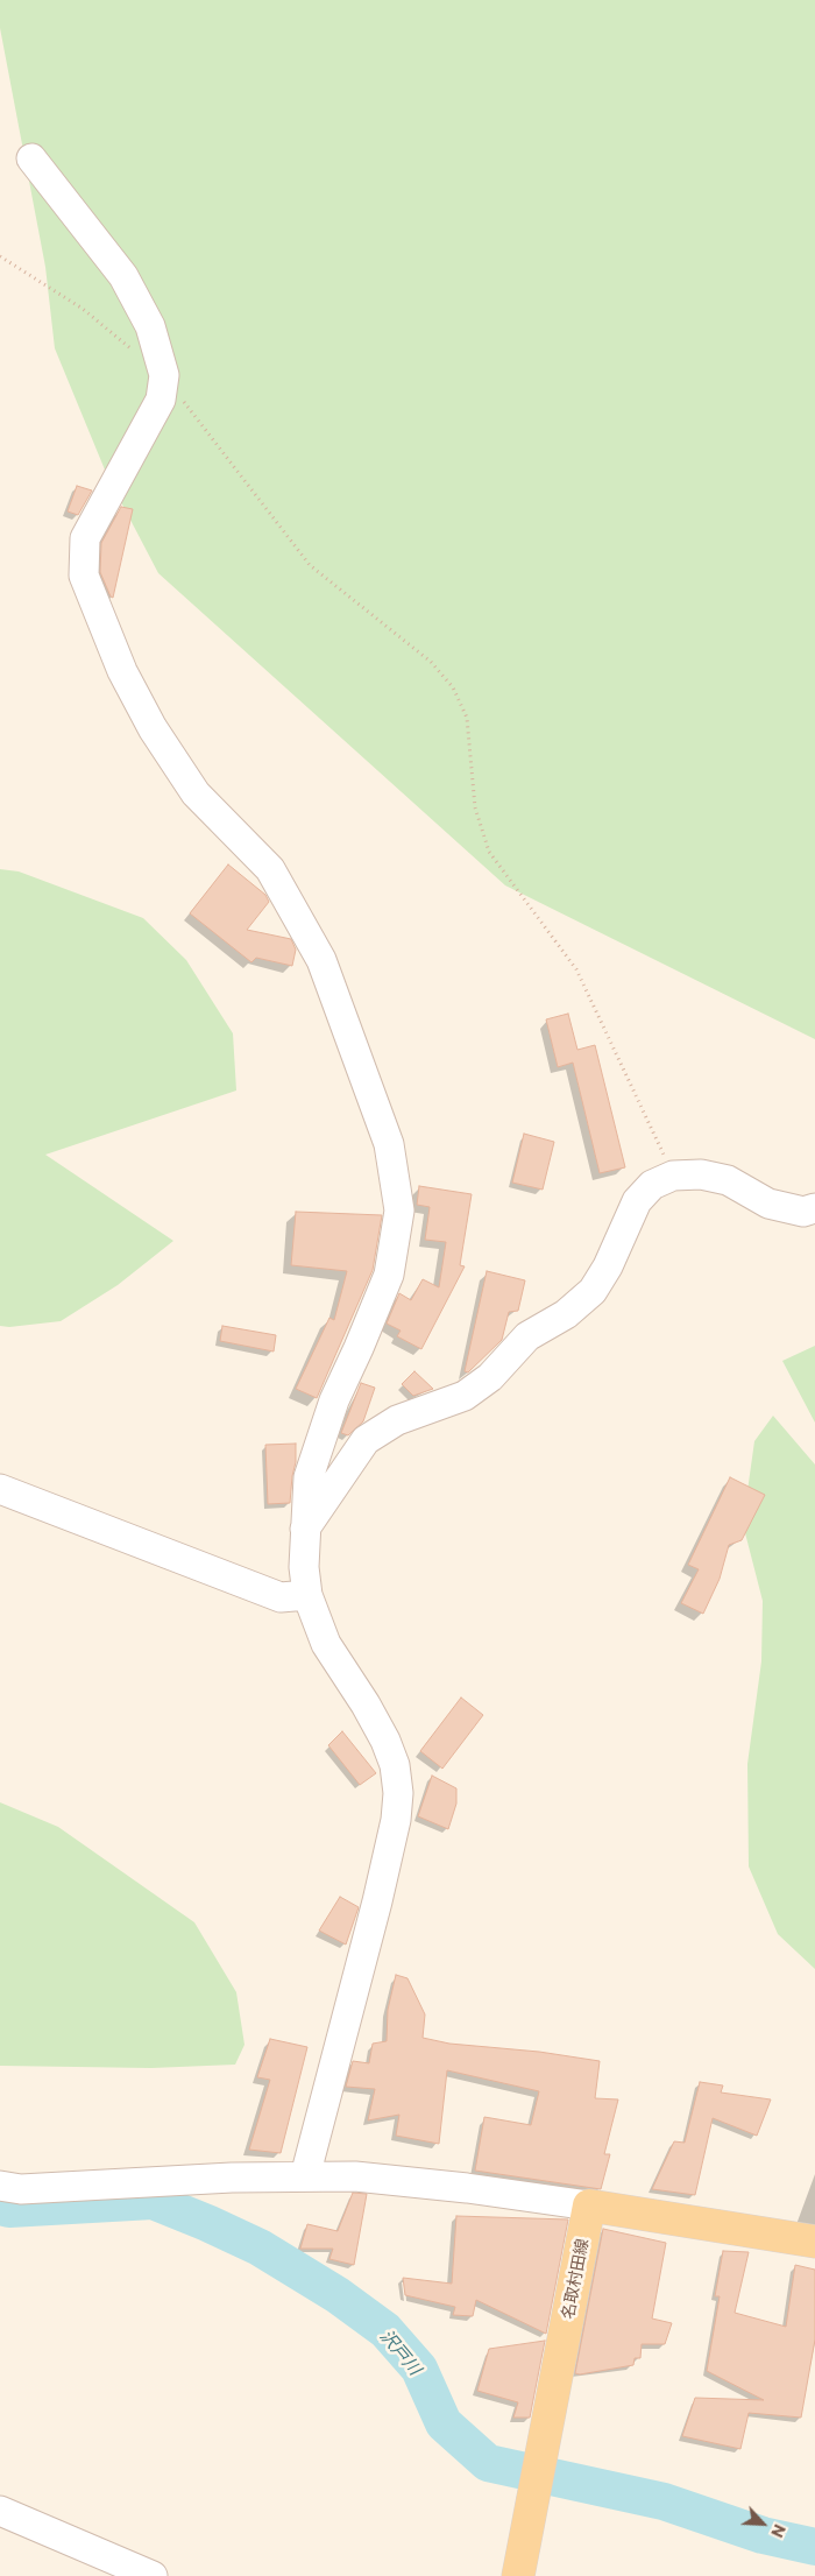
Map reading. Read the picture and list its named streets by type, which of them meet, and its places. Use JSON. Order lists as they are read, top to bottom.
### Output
{
  "streets": {
    "main road": ["名取村田線"]
  },
  "water": ["沢戸川"],
  "north": "bottom right"
}
